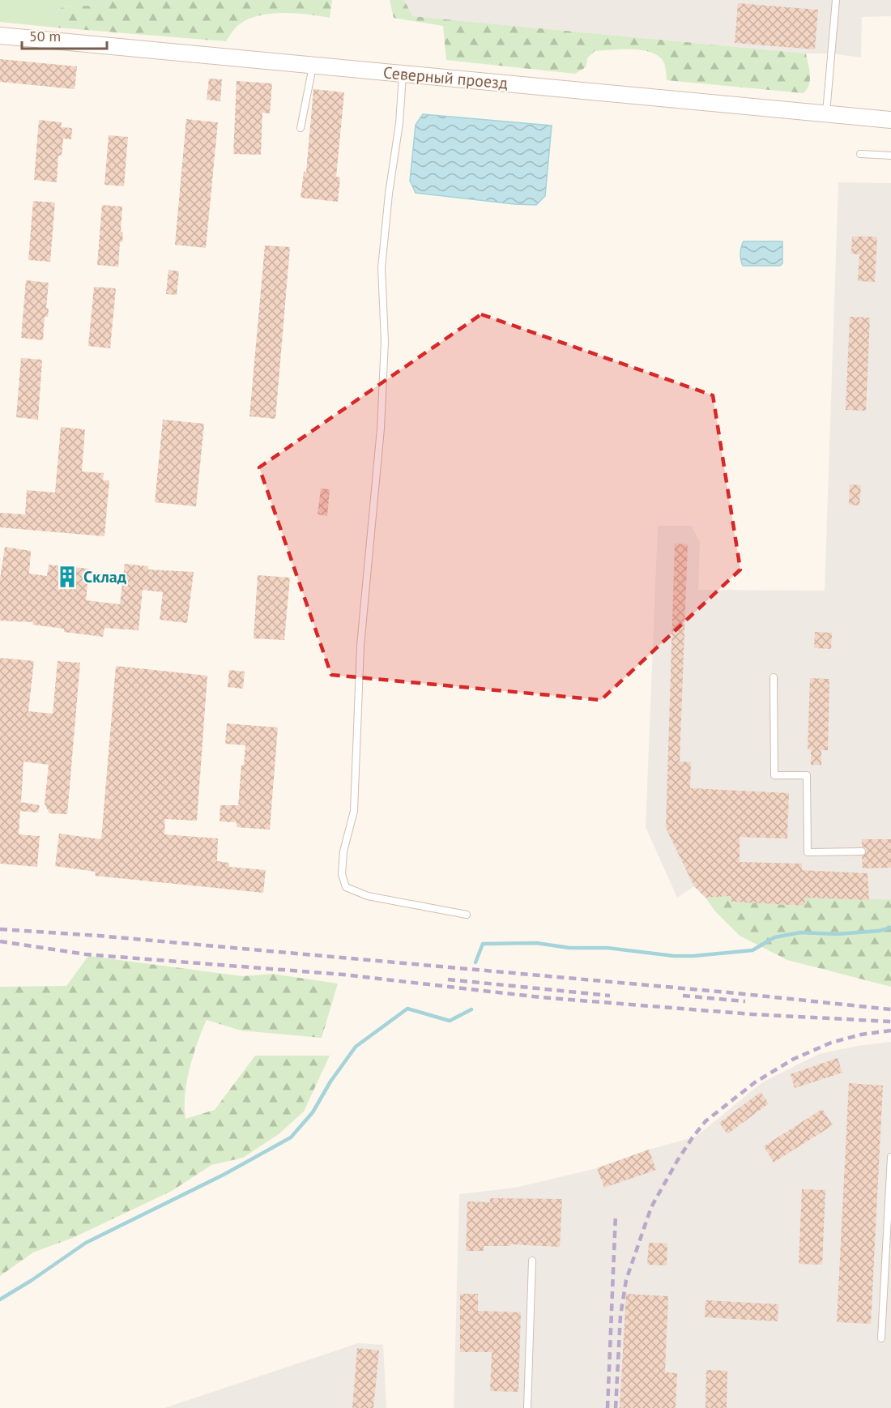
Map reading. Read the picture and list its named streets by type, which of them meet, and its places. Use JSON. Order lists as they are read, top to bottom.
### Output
{
  "streets": {
    "street": ["Северный проезд"]
  },
  "places": {
    "building": ["Склад"]
  },
  "scale_bar": "50 m"
}
